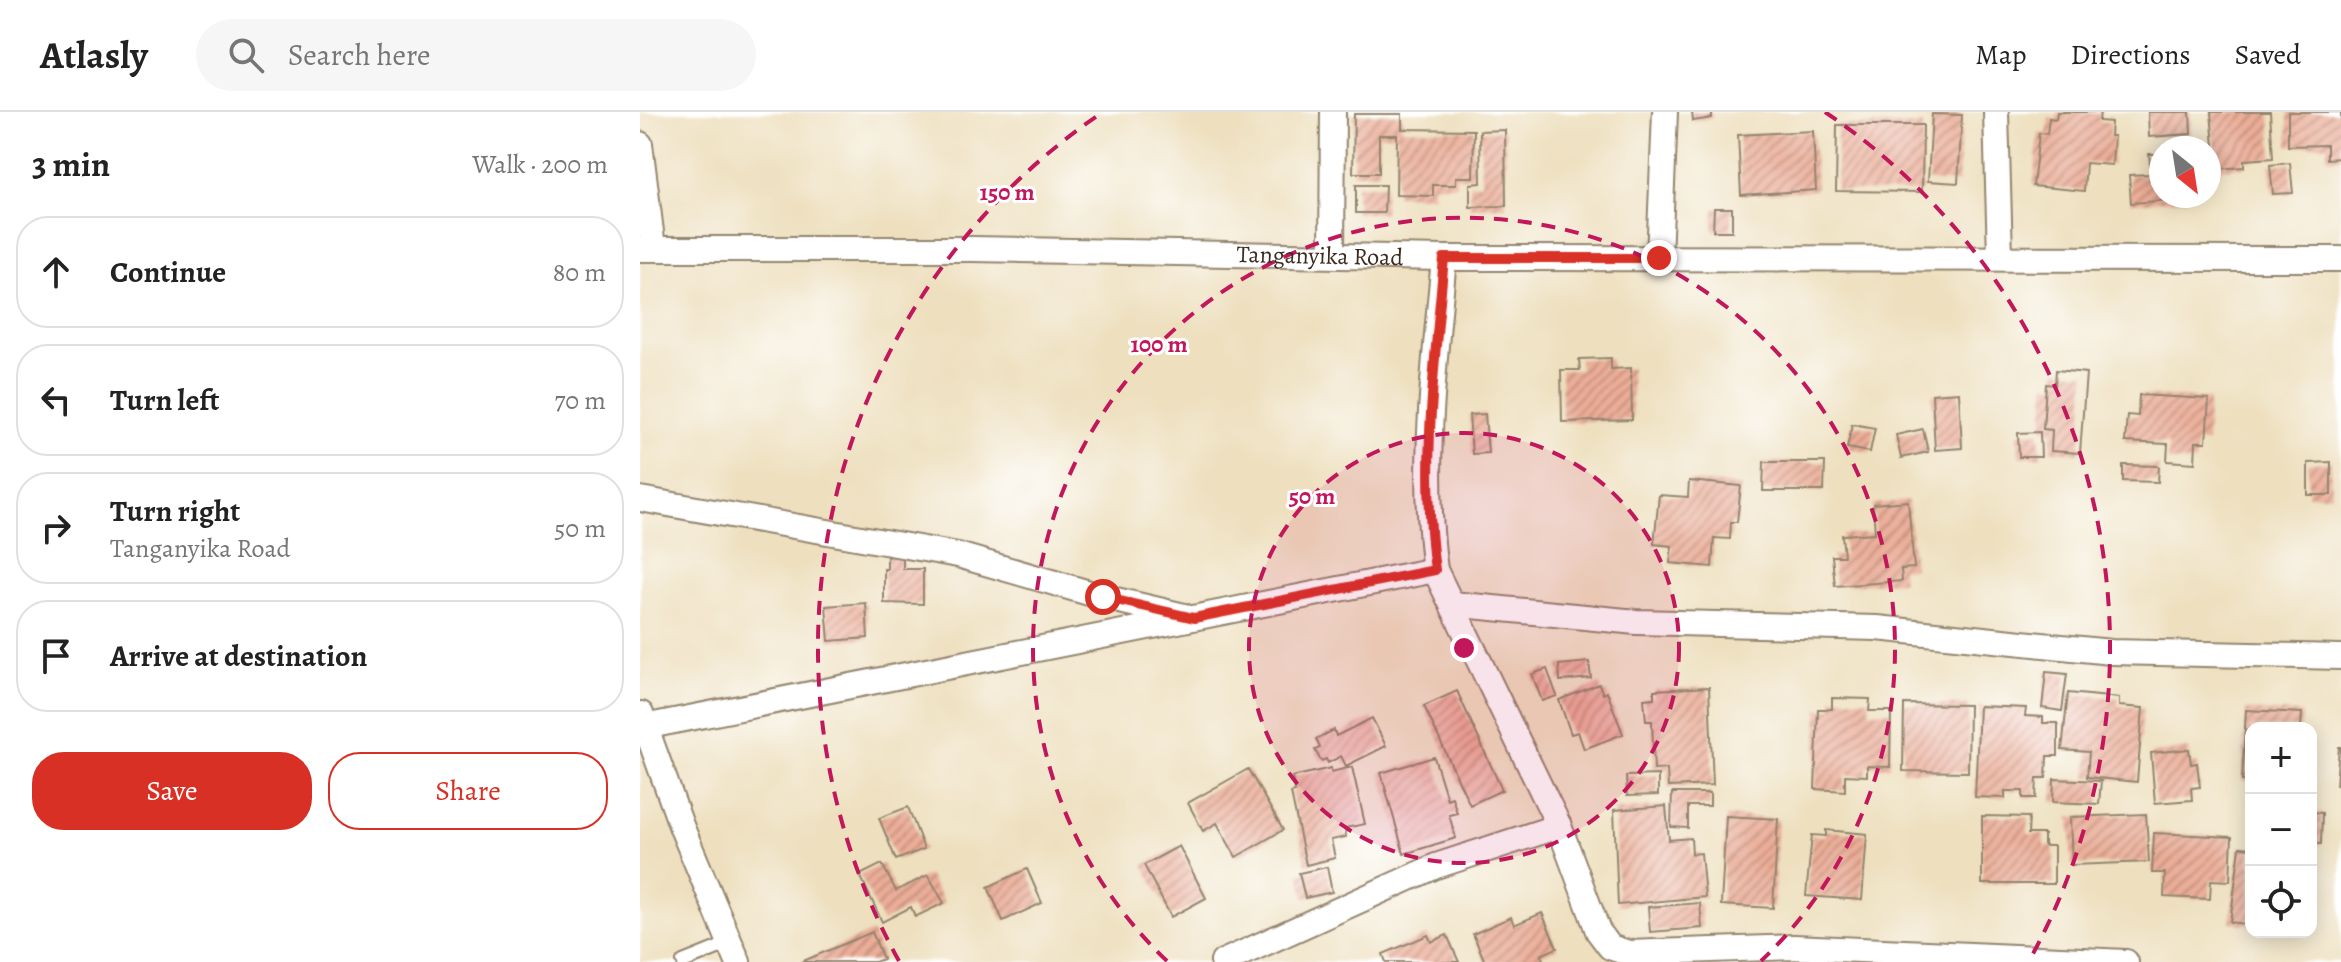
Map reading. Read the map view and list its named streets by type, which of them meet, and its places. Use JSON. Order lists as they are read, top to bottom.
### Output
{
  "streets": {
    "street": ["Tanganyika Road"]
  },
  "north": "bottom right",
  "page": {
    "header": "Atlasly",
    "search": "Search here",
    "nav": ["Map", "Directions", "Saved"],
    "heading": ["3 min", "Walk · 200 m"],
    "list": [
      ["Continue", "80 m"],
      ["Turn left", "70 m"],
      ["Turn right", "Tanganyika Road", "50 m"],
      "Arrive at destination"
    ],
    "map_buttons": ["+", "−"],
    "buttons": ["Save", "Share"]
  },
  "rings": ["150 m", "100 m", "50 m"]
}
